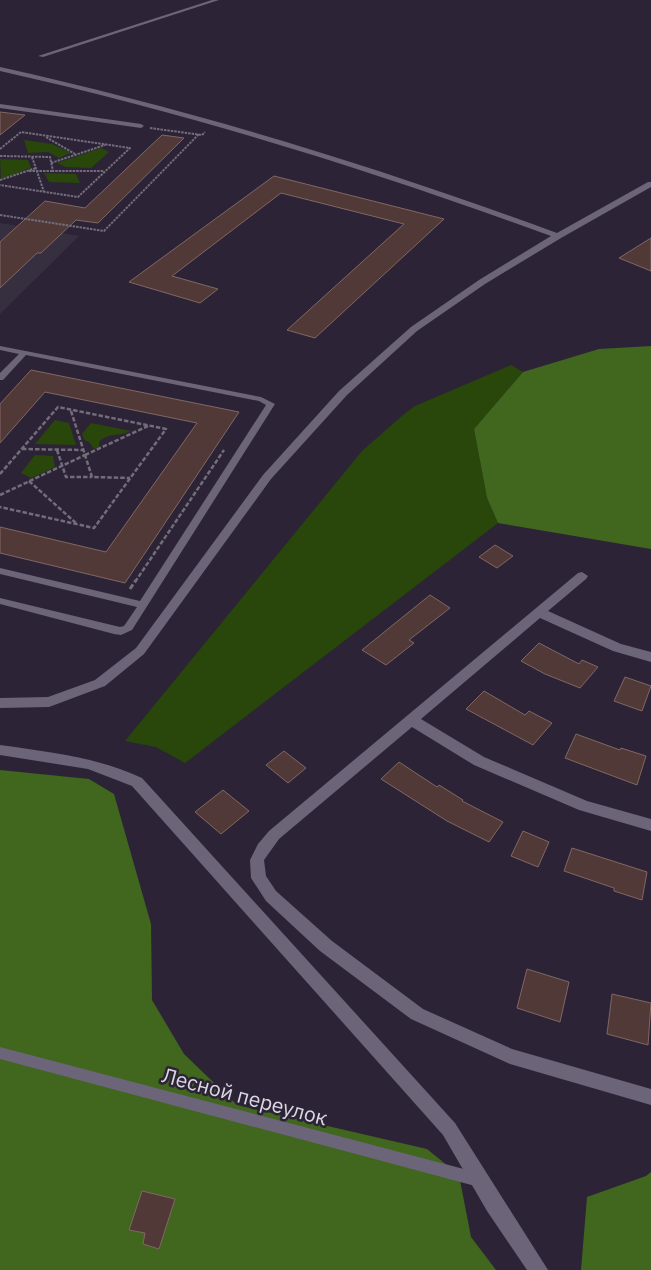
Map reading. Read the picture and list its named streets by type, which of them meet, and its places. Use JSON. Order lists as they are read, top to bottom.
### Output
{
  "streets": {
    "lane": ["Лесной переулок"]
  }
}
